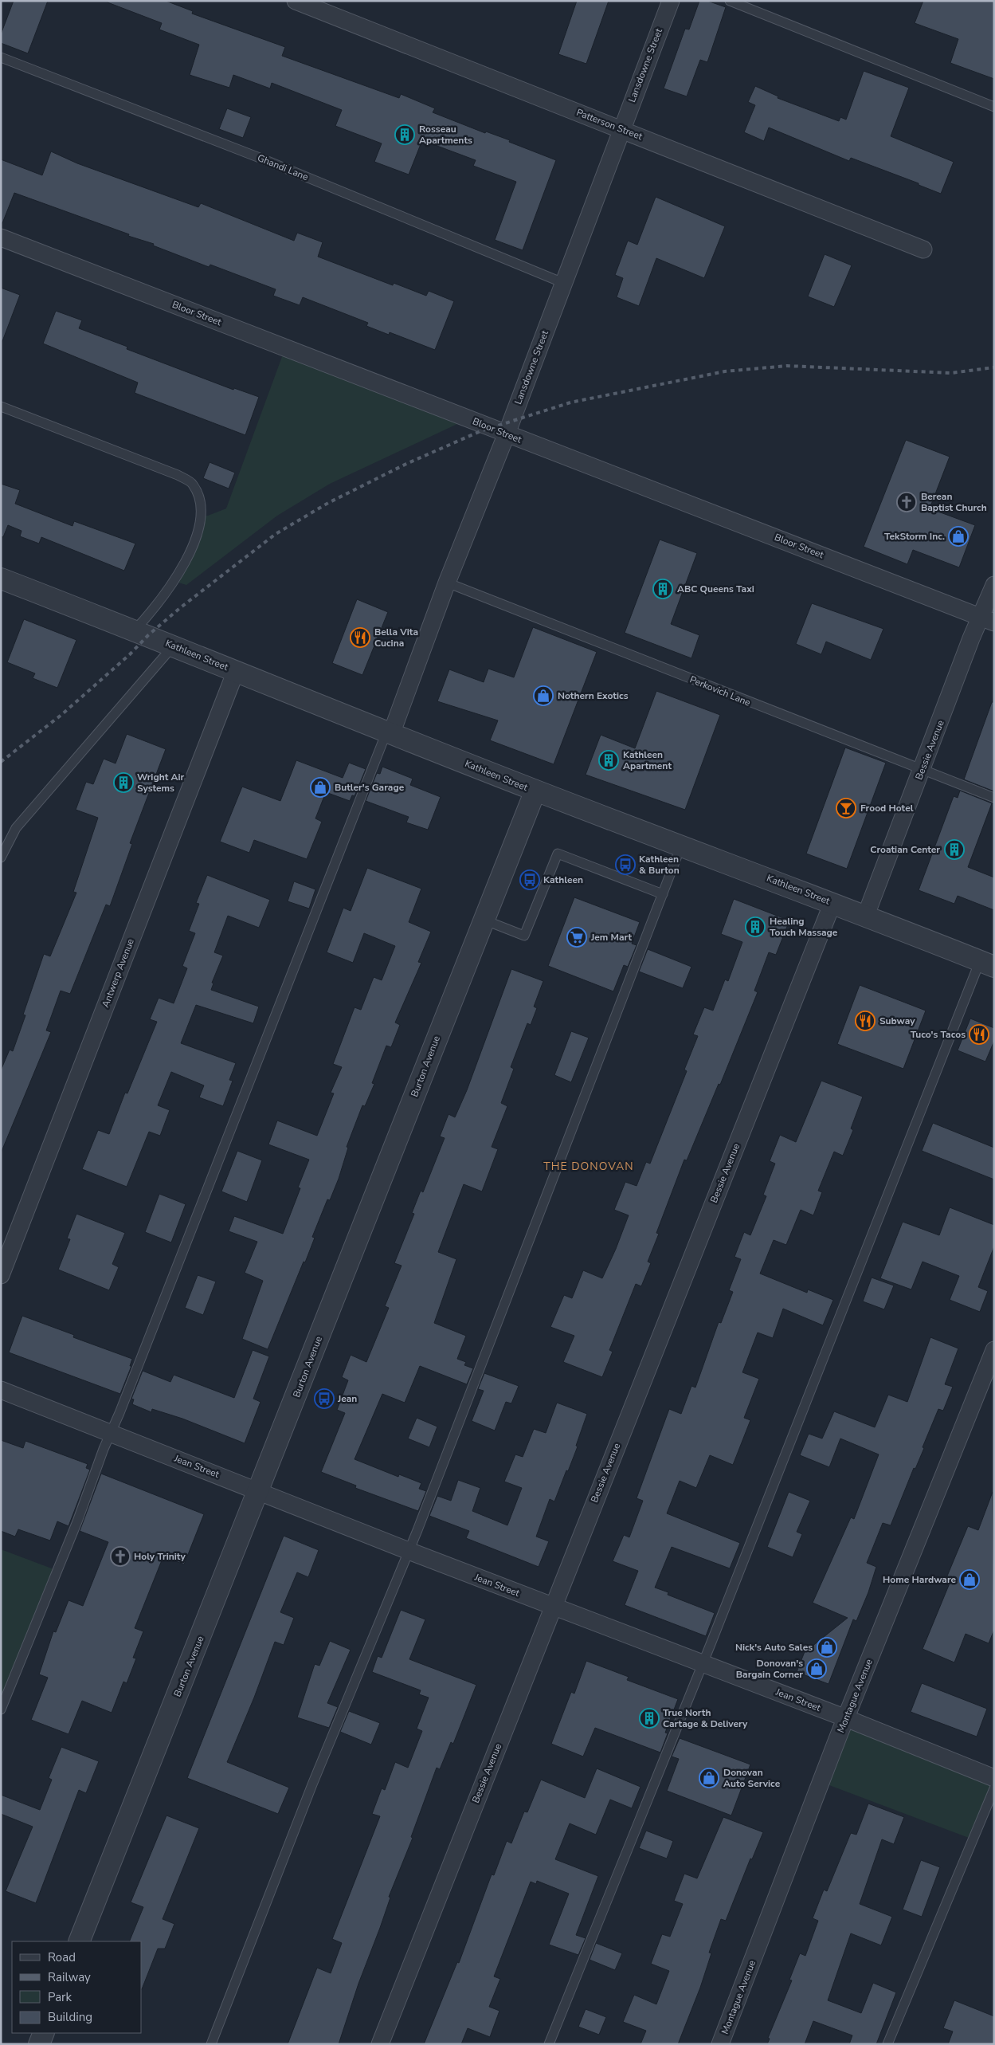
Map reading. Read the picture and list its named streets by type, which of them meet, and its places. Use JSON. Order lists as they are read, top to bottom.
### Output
{
  "streets": {
    "street": [
      "Lansdowne Street",
      "Patterson Street",
      "Bloor Street",
      "Kathleen Street",
      "Bessie Avenue",
      "Antwerp Avenue",
      "Burton Avenue",
      "Jean Street",
      "Montague Avenue"
    ],
    "lane": ["Ghandi Lane", "Perkovich Lane"]
  },
  "crossings": [
    ["Lansdowne Street", "Patterson Street"],
    ["Lansdowne Street", "Ghandi Lane"],
    ["Lansdowne Street", "Bloor Street"],
    ["Lansdowne Street", "Kathleen Street"],
    ["Lansdowne Street", "Perkovich Lane"],
    ["Bloor Street", "Bessie Avenue"],
    ["Kathleen Street", "Bessie Avenue"],
    ["Kathleen Street", "Antwerp Avenue"],
    ["Kathleen Street", "Burton Avenue"],
    ["Perkovich Lane", "Bessie Avenue"],
    ["Bessie Avenue", "Jean Street"],
    ["Burton Avenue", "Jean Street"],
    ["Jean Street", "Montague Avenue"]
  ],
  "districts": ["THE DONOVAN"],
  "places": {
    "building": [
      "Rosseau Apartments",
      "ABC Queens Taxi",
      "Kathleen Apartment",
      "Wright Air Systems",
      "Croatian Center",
      "Healing Touch Massage",
      "True North Cartage & Delivery"
    ],
    "church": ["Berean Baptist Church", "Holy Trinity"],
    "shop": [
      "TekStorm Inc.",
      "Nothern Exotics",
      "Butler's Garage",
      "Home Hardware",
      "Nick's Auto Sales",
      "Donovan's Bargain Corner",
      "Donovan Auto Service"
    ],
    "restaurant": ["Bella Vita Cucina", "Subway", "Tuco's Tacos"],
    "bar": ["Frood Hotel"],
    "bus stop": ["Kathleen & Burton", "Kathleen", "Jean"],
    "supermarket": ["Jem Mart"]
  },
  "legend": [
    "Road",
    "Railway",
    "Park",
    "Building"
  ]
}
